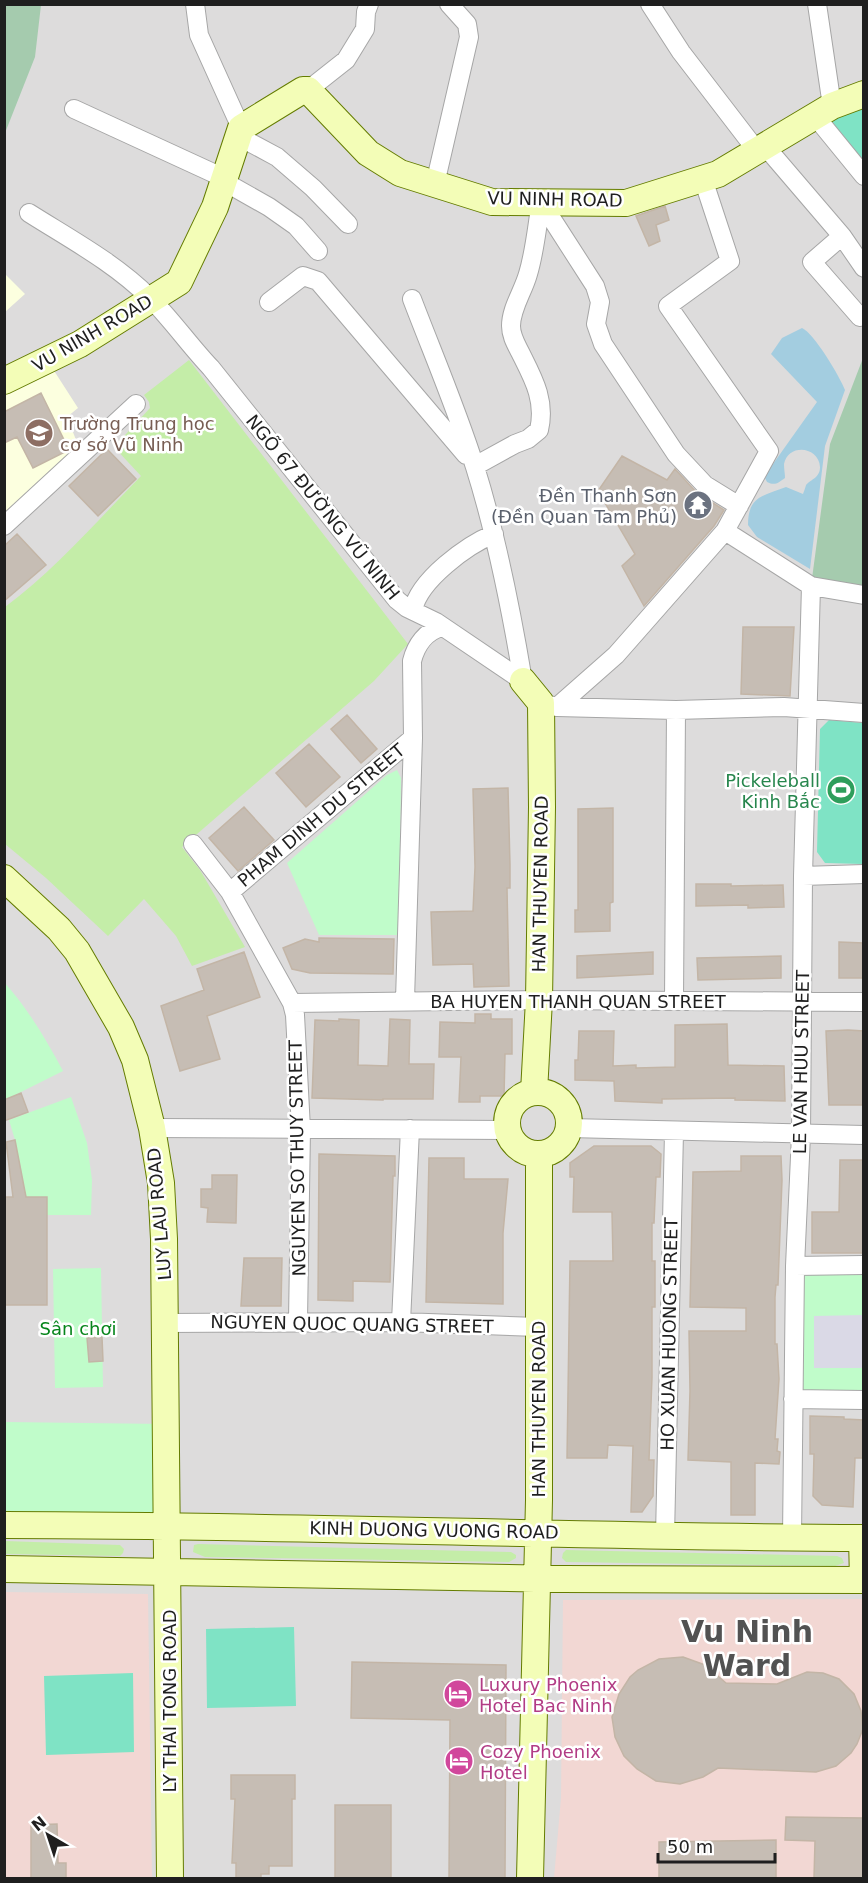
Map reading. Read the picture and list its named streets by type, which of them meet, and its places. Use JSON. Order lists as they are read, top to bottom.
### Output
{
  "streets": {
    "street": [
      "VU NINH ROAD",
      "NGÕ 67 ĐƯỜNG VŨ NINH",
      "PHAM DINH DU STREET",
      "HAN THUYEN ROAD",
      "BA HUYEN THANH QUAN STREET",
      "LE VAN HUU STREET",
      "NGUYEN SO THUY STREET",
      "LUY LAU ROAD",
      "NGUYEN QUOC QUANG STREET",
      "HO XUAN HUONG STREET",
      "KINH DUONG VUONG ROAD",
      "LY THAI TONG ROAD"
    ]
  },
  "crossings": [
    ["VU NINH ROAD", "NGÕ 67 ĐƯỜNG VŨ NINH"],
    ["PHAM DINH DU STREET", "NGUYEN SO THUY STREET"],
    ["HAN THUYEN ROAD", "BA HUYEN THANH QUAN STREET"],
    ["HAN THUYEN ROAD", "NGUYEN QUOC QUANG STREET"],
    ["HAN THUYEN ROAD", "KINH DUONG VUONG ROAD"],
    ["BA HUYEN THANH QUAN STREET", "LE VAN HUU STREET"],
    ["BA HUYEN THANH QUAN STREET", "NGUYEN SO THUY STREET"],
    ["LE VAN HUU STREET", "KINH DUONG VUONG ROAD"],
    ["NGUYEN SO THUY STREET", "NGUYEN QUOC QUANG STREET"],
    ["LUY LAU ROAD", "NGUYEN QUOC QUANG STREET"],
    ["LUY LAU ROAD", "KINH DUONG VUONG ROAD"],
    ["LUY LAU ROAD", "LY THAI TONG ROAD"],
    ["HO XUAN HUONG STREET", "KINH DUONG VUONG ROAD"],
    ["KINH DUONG VUONG ROAD", "LY THAI TONG ROAD"]
  ],
  "districts": ["Vu Ninh Ward"],
  "parks": ["Sân chơi"],
  "places": {
    "school or university": ["Trường Trung học cơ sở Vũ Ninh"],
    "temple": ["Đền Thanh Sơn (Đền Quan Tam Phủ)"],
    "sports": ["Pickeleball Kinh Bắc"],
    "hotel": ["Luxury Phoenix Hotel Bac Ninh", "Cozy Phoenix Hotel"]
  },
  "scale_bar": "50 m",
  "north": "top left"
}
